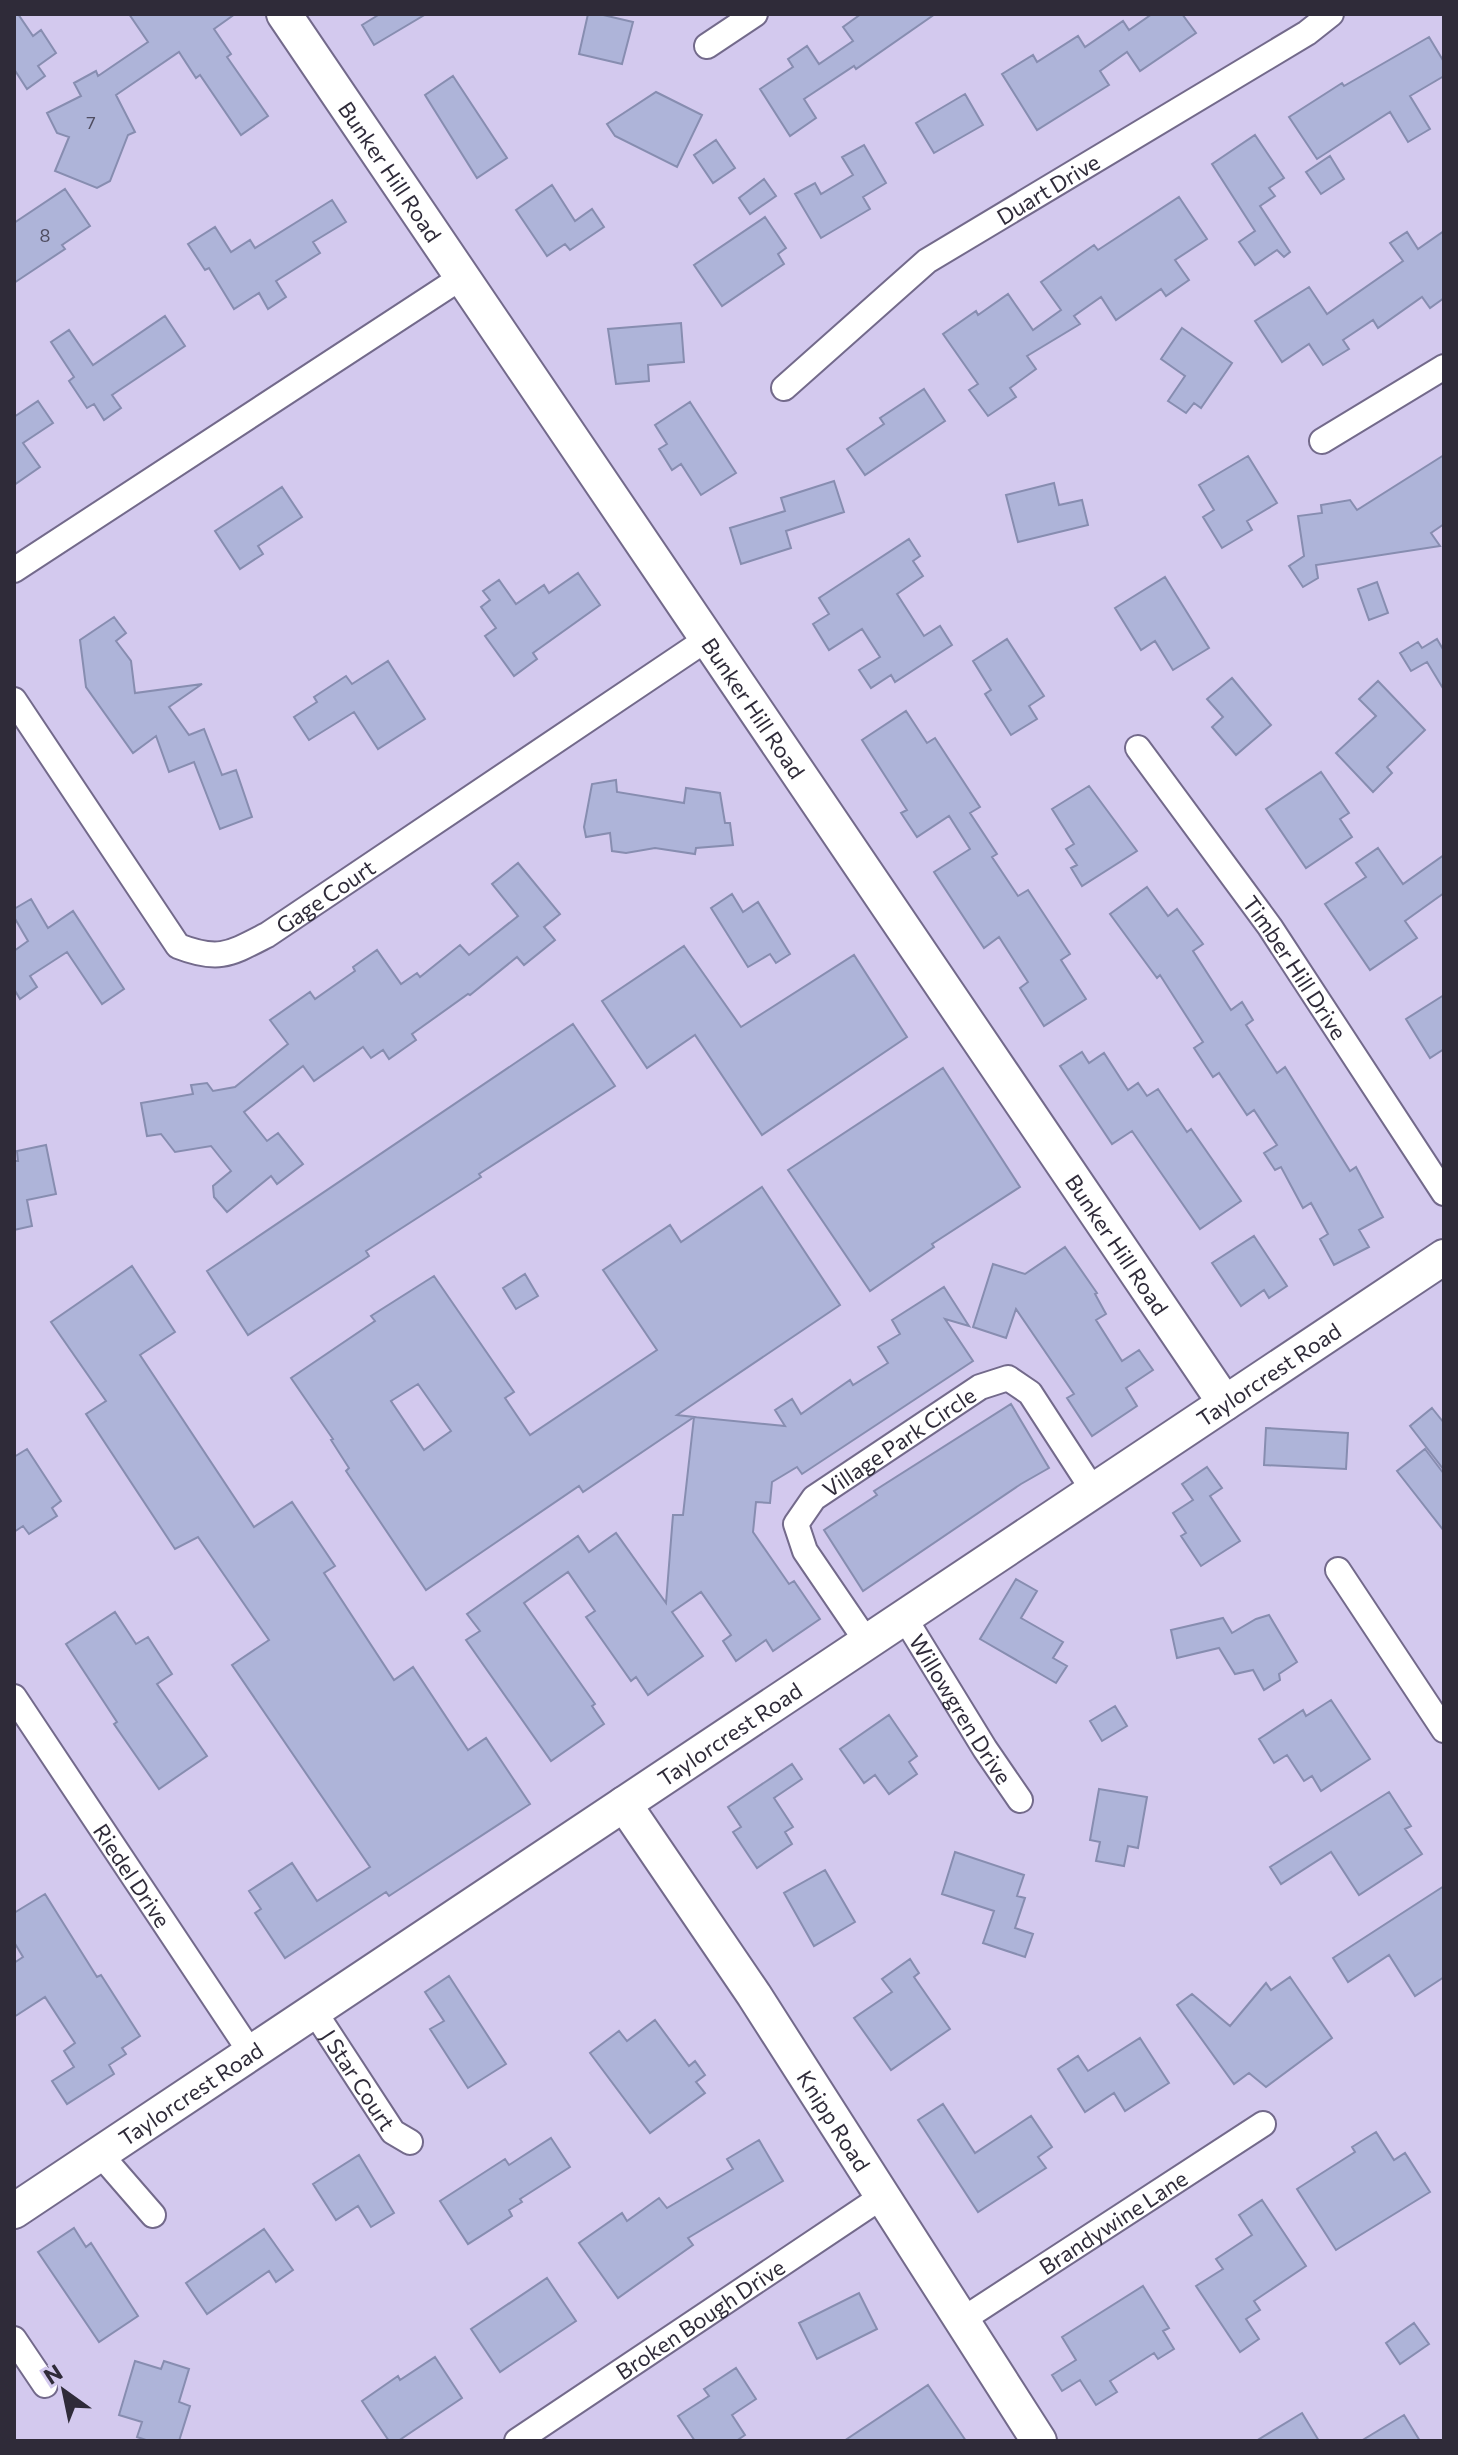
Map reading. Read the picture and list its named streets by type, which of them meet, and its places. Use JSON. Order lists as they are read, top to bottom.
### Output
{
  "streets": {
    "street": [
      "Bunker Hill Road",
      "Duart Drive",
      "Gage Court",
      "Timber Hill Drive",
      "Taylorcrest Road",
      "Village Park Circle",
      "Willowgren Drive",
      "Riedel Drive",
      "J Star Court",
      "Knipp Road",
      "Brandywine Lane",
      "Broken Bough Drive"
    ]
  },
  "crossings": [
    ["Bunker Hill Road", "Gage Court"],
    ["Bunker Hill Road", "Taylorcrest Road"],
    ["Taylorcrest Road", "Village Park Circle"],
    ["Taylorcrest Road", "Willowgren Drive"],
    ["Taylorcrest Road", "Riedel Drive"],
    ["Taylorcrest Road", "J Star Court"],
    ["Taylorcrest Road", "Knipp Road"],
    ["Knipp Road", "Brandywine Lane"],
    ["Knipp Road", "Broken Bough Drive"]
  ],
  "house_numbers": ["7", "8"],
  "north": "top left"
}
